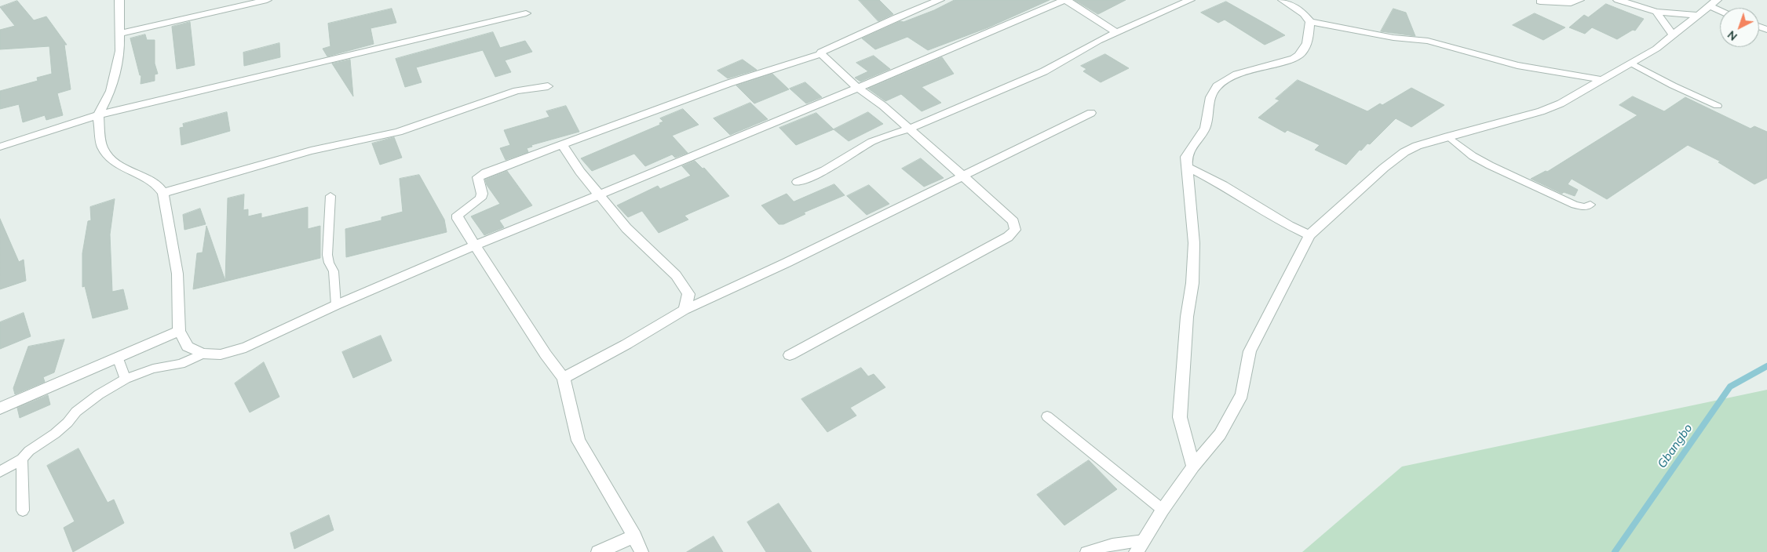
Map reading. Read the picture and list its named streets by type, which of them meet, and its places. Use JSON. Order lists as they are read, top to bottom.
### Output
{
  "water": ["Gbangbo"],
  "north": "bottom left"
}
